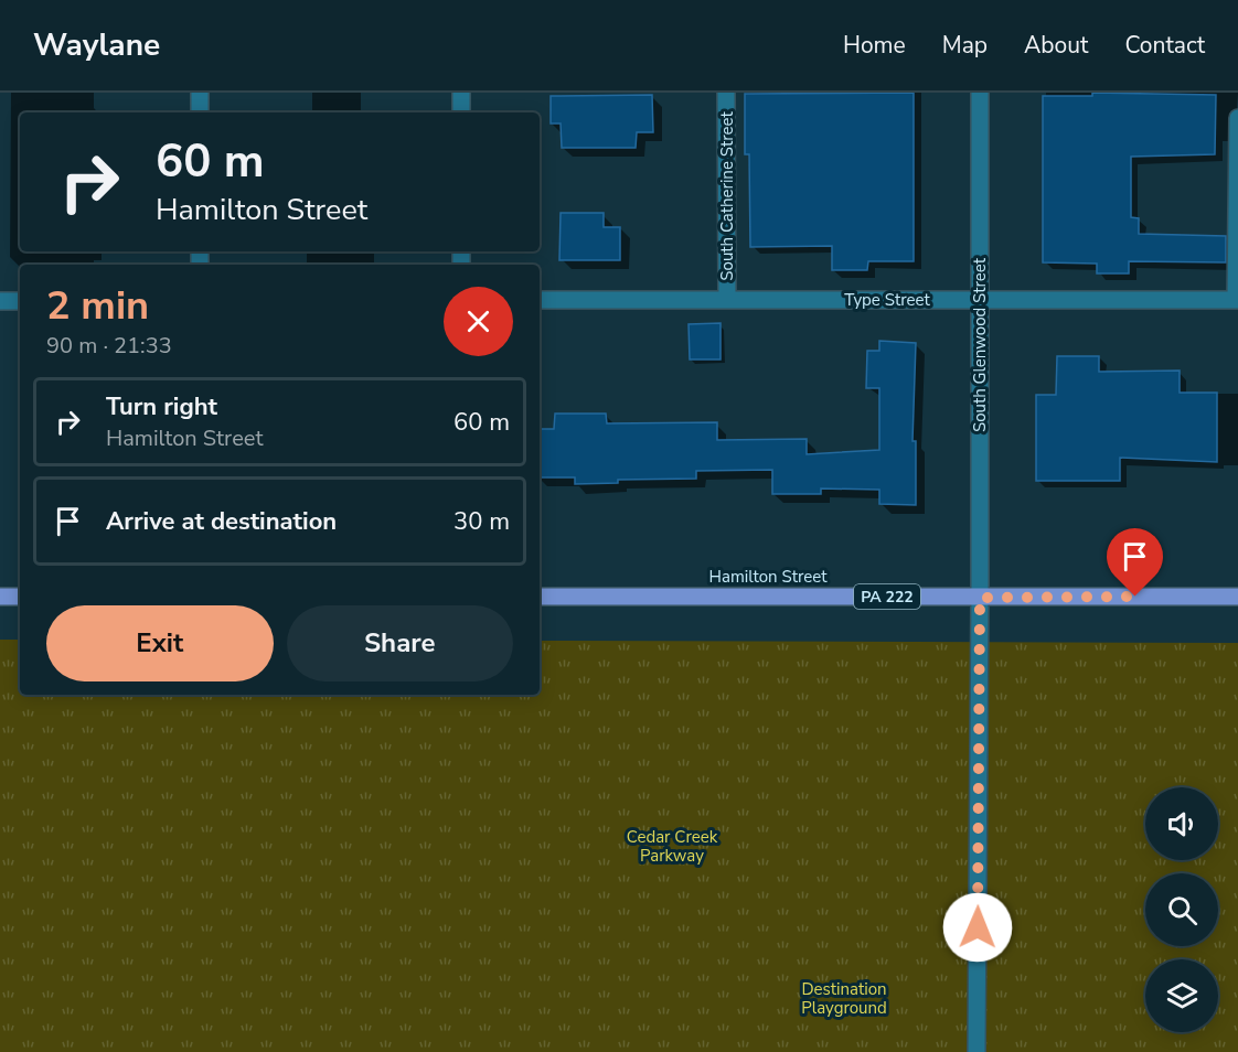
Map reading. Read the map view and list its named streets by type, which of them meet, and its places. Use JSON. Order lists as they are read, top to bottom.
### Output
{
  "streets": {
    "main road": ["Hamilton Street", "PA 222"],
    "street": ["South Catherine Street", "Type Street", "South Glenwood Street"]
  },
  "crossings": [
    ["South Catherine Street", "Type Street"],
    ["Type Street", "South Glenwood Street"],
    ["South Glenwood Street", "Hamilton Street"]
  ],
  "parks": ["Cedar Creek Parkway", "Destination Playground"],
  "page": {
    "header": "Waylane",
    "nav": [
      "Home",
      "Map",
      "About",
      "Contact"
    ],
    "turn": ["60 m", "Hamilton Street"],
    "heading": ["2 min", "90 m · 21:33"],
    "list": [
      {
        "name": "Turn right",
        "note": "Hamilton Street",
        "value": "60 m"
      },
      {
        "name": "Arrive at destination",
        "value": "30 m"
      }
    ],
    "buttons": ["Exit", "Share"]
  }
}
